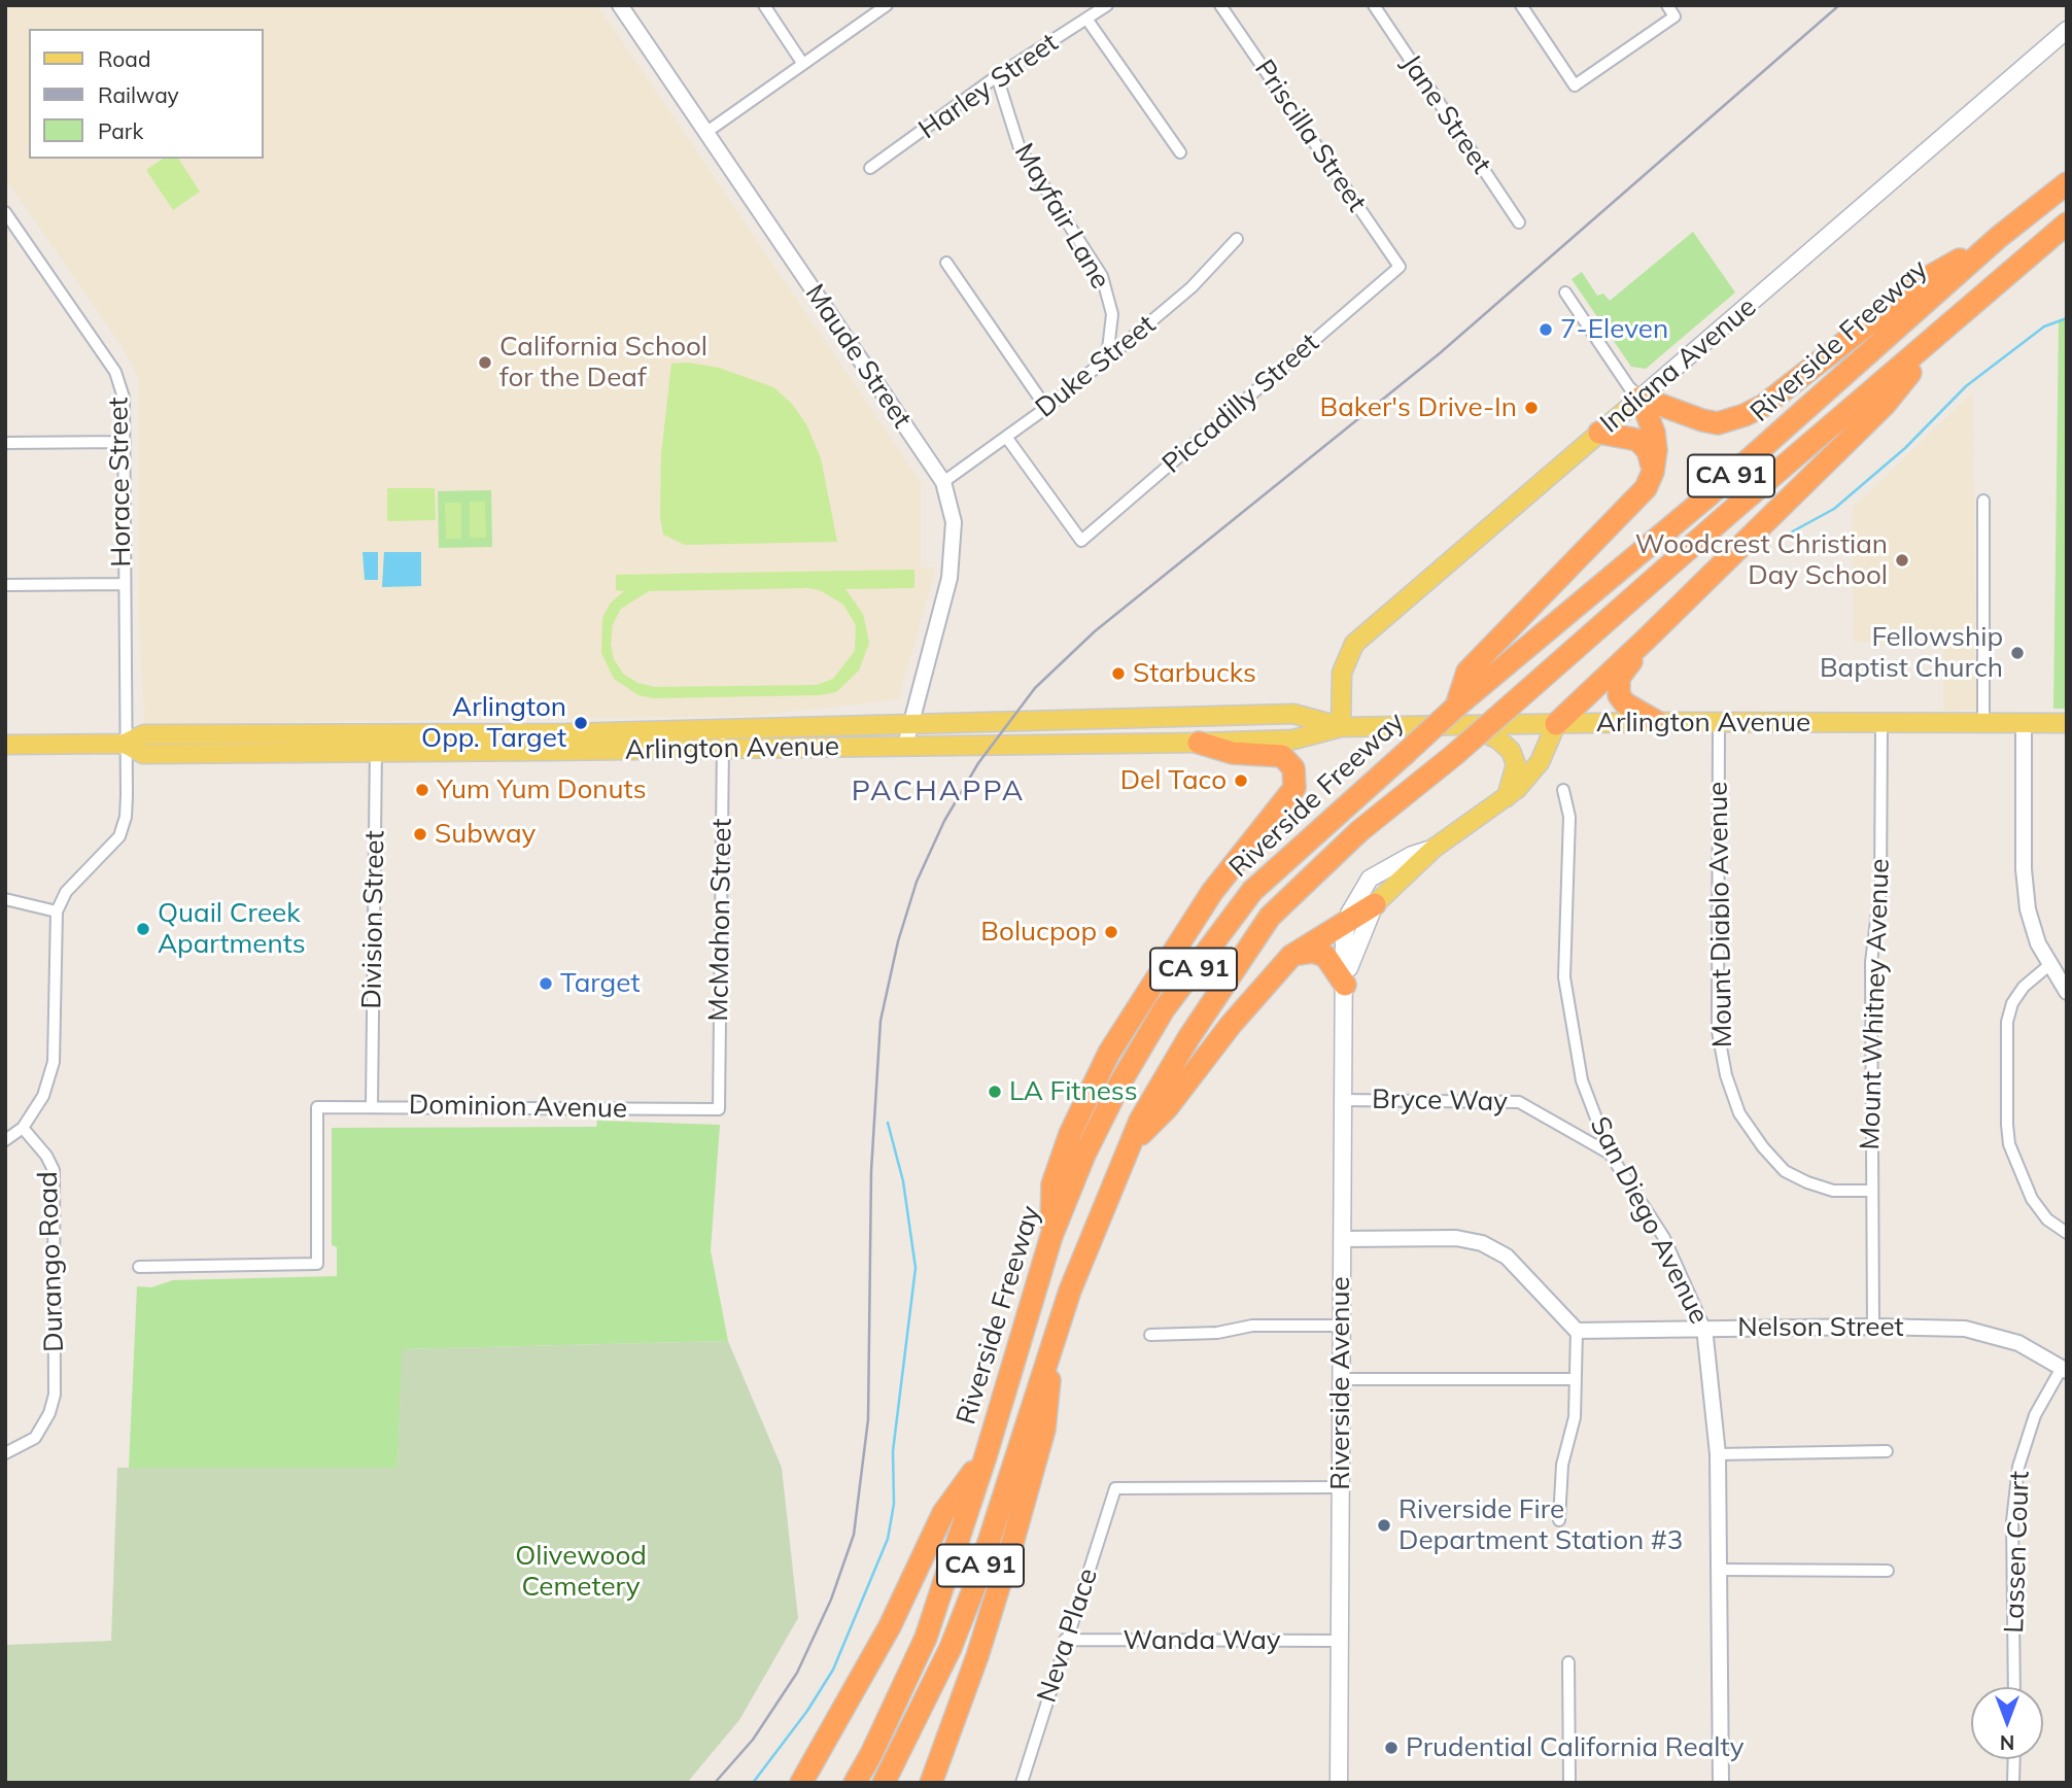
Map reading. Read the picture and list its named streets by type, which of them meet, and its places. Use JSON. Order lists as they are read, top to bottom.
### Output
{
  "streets": {
    "highway": ["Riverside Freeway", "CA 91"],
    "main road": ["Indiana Avenue", "Arlington Avenue", "Riverside Avenue"],
    "street": [
      "Harley Street",
      "Jane Street",
      "Priscilla Street",
      "Mayfair Lane",
      "Maude Street",
      "Duke Street",
      "Piccadilly Street",
      "Horace Street",
      "Mount Diablo Avenue",
      "Division Street",
      "McMahon Street",
      "Mount Whitney Avenue",
      "Bryce Way",
      "Dominion Avenue",
      "San Diego Avenue",
      "Durango Road",
      "Nelson Street",
      "Lassen Court",
      "Neva Place",
      "Wanda Way"
    ]
  },
  "crossings": [
    ["Harley Street", "Mayfair Lane"],
    ["Priscilla Street", "Piccadilly Street"],
    ["Mayfair Lane", "Duke Street"],
    ["Maude Street", "Duke Street"],
    ["Maude Street", "Arlington Avenue"],
    ["Indiana Avenue", "Arlington Avenue"],
    ["Duke Street", "Piccadilly Street"],
    ["Horace Street", "Arlington Avenue"],
    ["Arlington Avenue", "Mount Diablo Avenue"],
    ["Arlington Avenue", "Division Street"],
    ["Arlington Avenue", "McMahon Street"],
    ["Arlington Avenue", "Mount Whitney Avenue"],
    ["Arlington Avenue", "Riverside Avenue"],
    ["Mount Diablo Avenue", "Mount Whitney Avenue"],
    ["Division Street", "Dominion Avenue"],
    ["McMahon Street", "Dominion Avenue"],
    ["Mount Whitney Avenue", "Nelson Street"],
    ["Bryce Way", "San Diego Avenue"],
    ["Bryce Way", "Riverside Avenue"],
    ["San Diego Avenue", "Nelson Street"],
    ["Nelson Street", "Lassen Court"],
    ["Riverside Avenue", "Neva Place"],
    ["Riverside Avenue", "Wanda Way"],
    ["Neva Place", "Wanda Way"]
  ],
  "districts": ["PACHAPPA"],
  "parks": ["Olivewood Cemetery"],
  "places": [
    "7-Eleven",
    "California School for the Deaf",
    "Baker's Drive-In",
    "Woodcrest Christian Day School",
    "Fellowship Baptist Church",
    "Starbucks",
    "Arlington Opp. Target",
    "Del Taco",
    "Yum Yum Donuts",
    "Subway",
    "Quail Creek Apartments",
    "Bolucpop",
    "Target",
    "LA Fitness",
    "Riverside Fire Department Station #3",
    "Prudential California Realty"
  ],
  "legend": ["Road", "Railway", "Park"],
  "north": "bottom"
}
